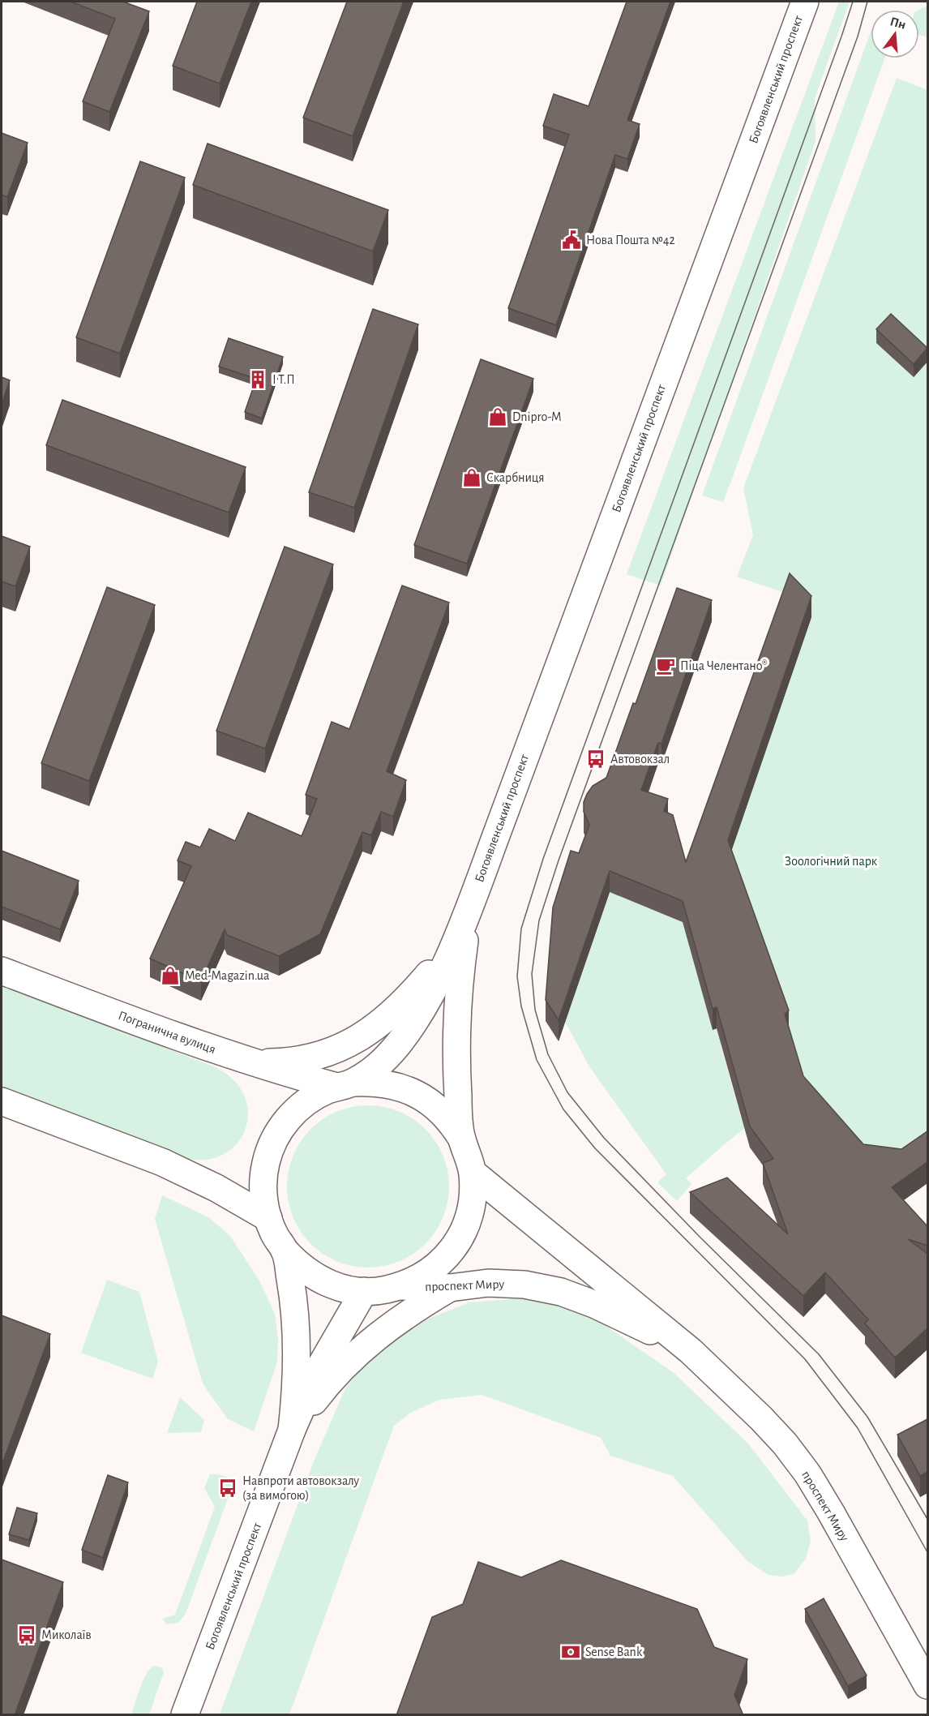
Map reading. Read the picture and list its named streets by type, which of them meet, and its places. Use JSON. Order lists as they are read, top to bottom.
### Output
{
  "streets": {
    "main road": ["Богоявленський проспект", "Погранична вулиця", "проспект Миру"]
  },
  "crossings": [
    ["Богоявленський проспект", "Погранична вулиця"],
    ["Богоявленський проспект", "проспект Миру"]
  ],
  "parks": ["Зоологічний парк"],
  "places": {
    "public building": ["Нова Пошта №42"],
    "building": ["І Т.П"],
    "shop": ["Dnipro-M", "Скарбниця", "Med-Magazin.ua"],
    "cafe": ["Піца Челентано®"],
    "bus stop": ["Автовокзал", "Навпроти автовокзалу (за вимогою)", "Миколаїв"],
    "bank": ["Sense Bank"]
  },
  "north": "top"
}
